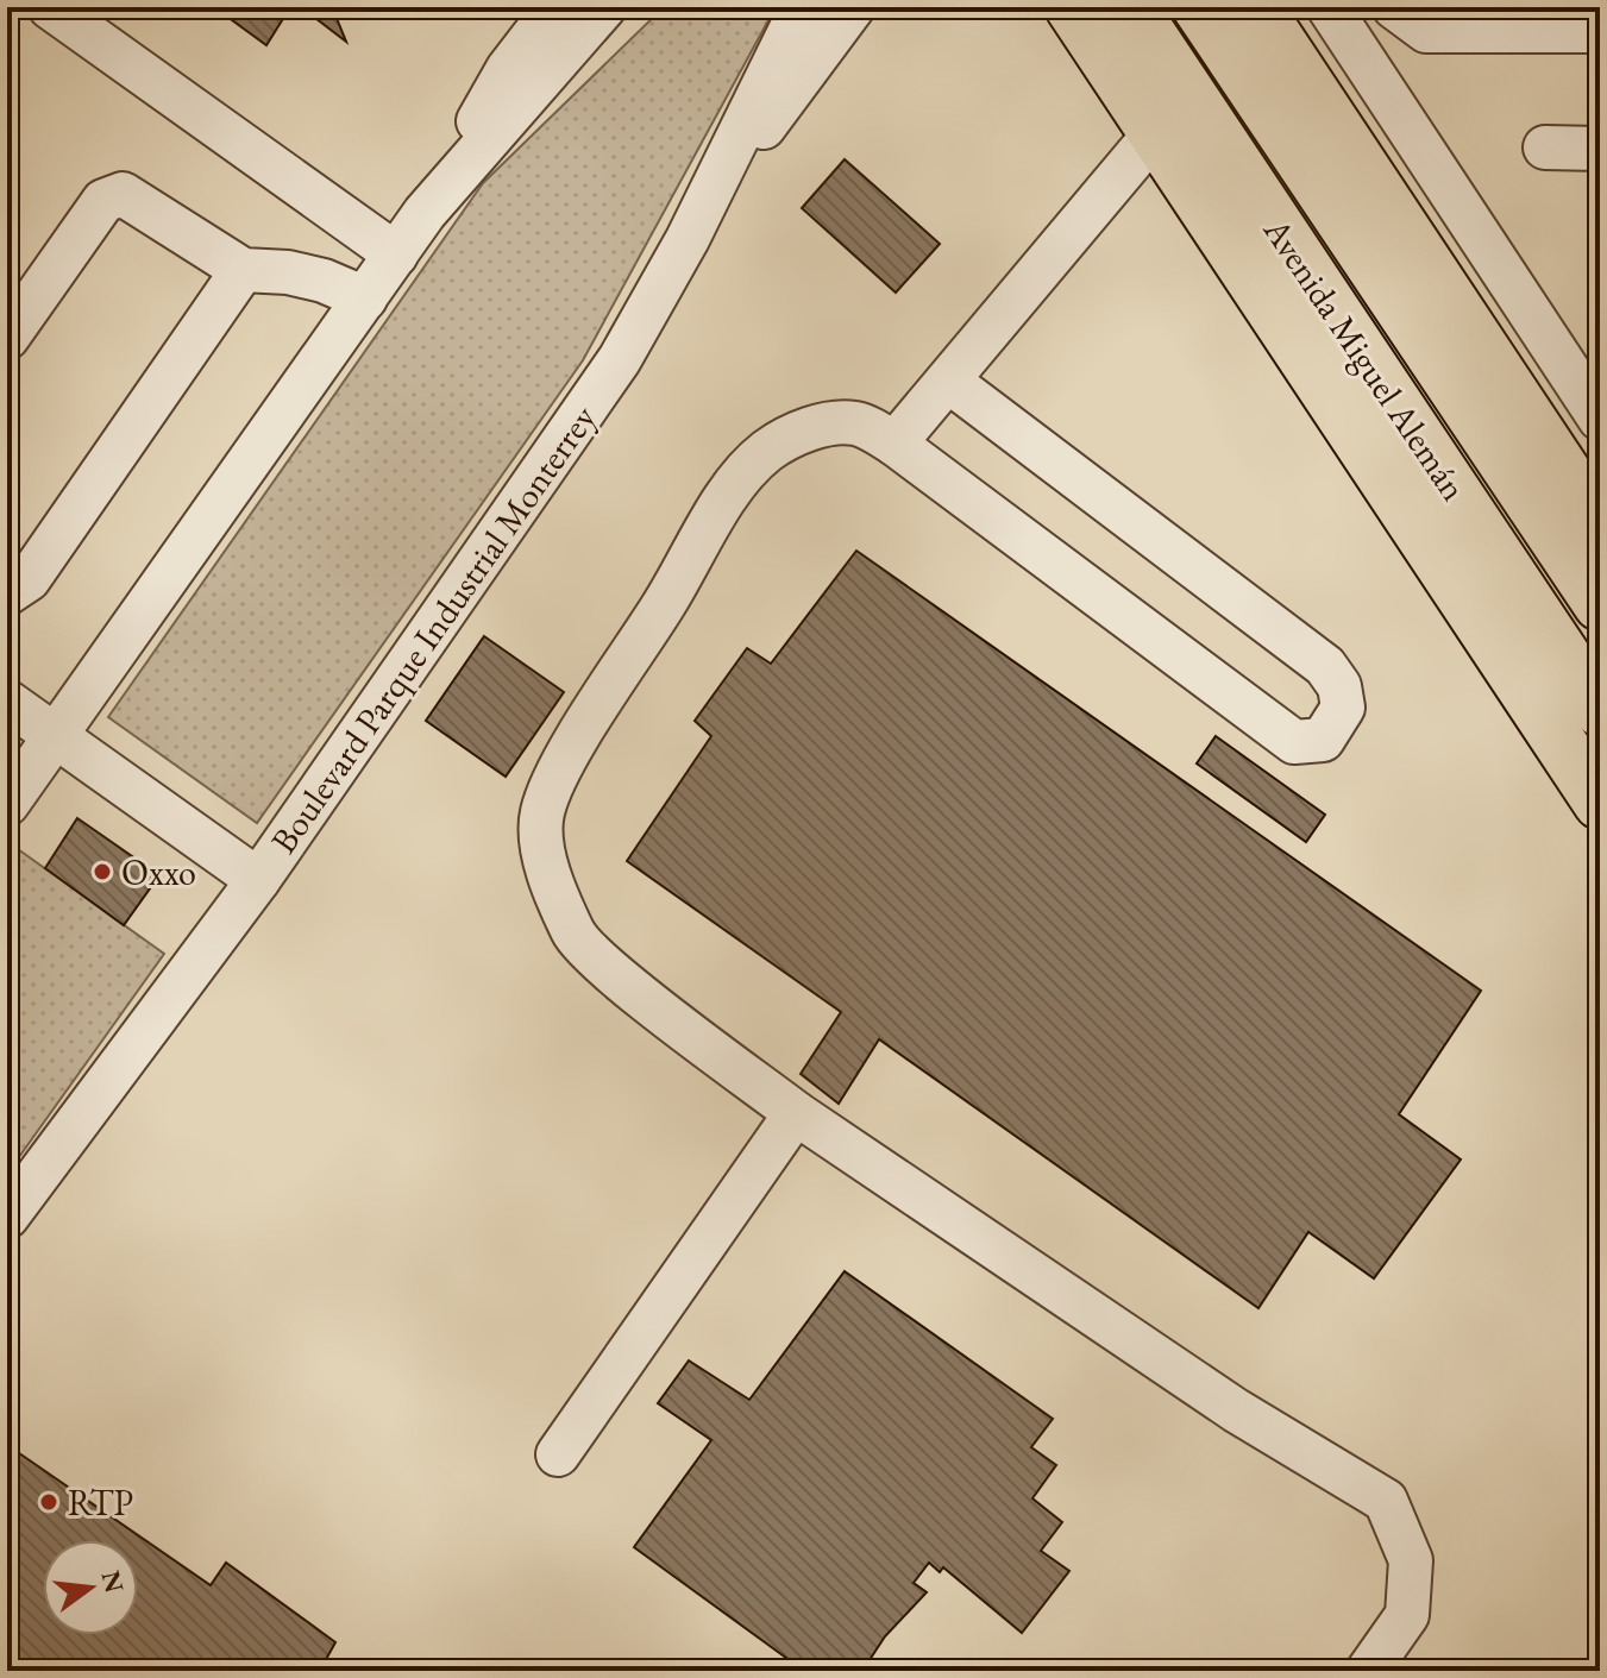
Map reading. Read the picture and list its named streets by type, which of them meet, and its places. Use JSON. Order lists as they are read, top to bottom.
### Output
{
  "streets": {
    "highway": ["Avenida Miguel Alemán"],
    "street": ["Boulevard Parque Industrial Monterrey"]
  },
  "places": ["Oxxo", "RTP"],
  "north": "right"
}
